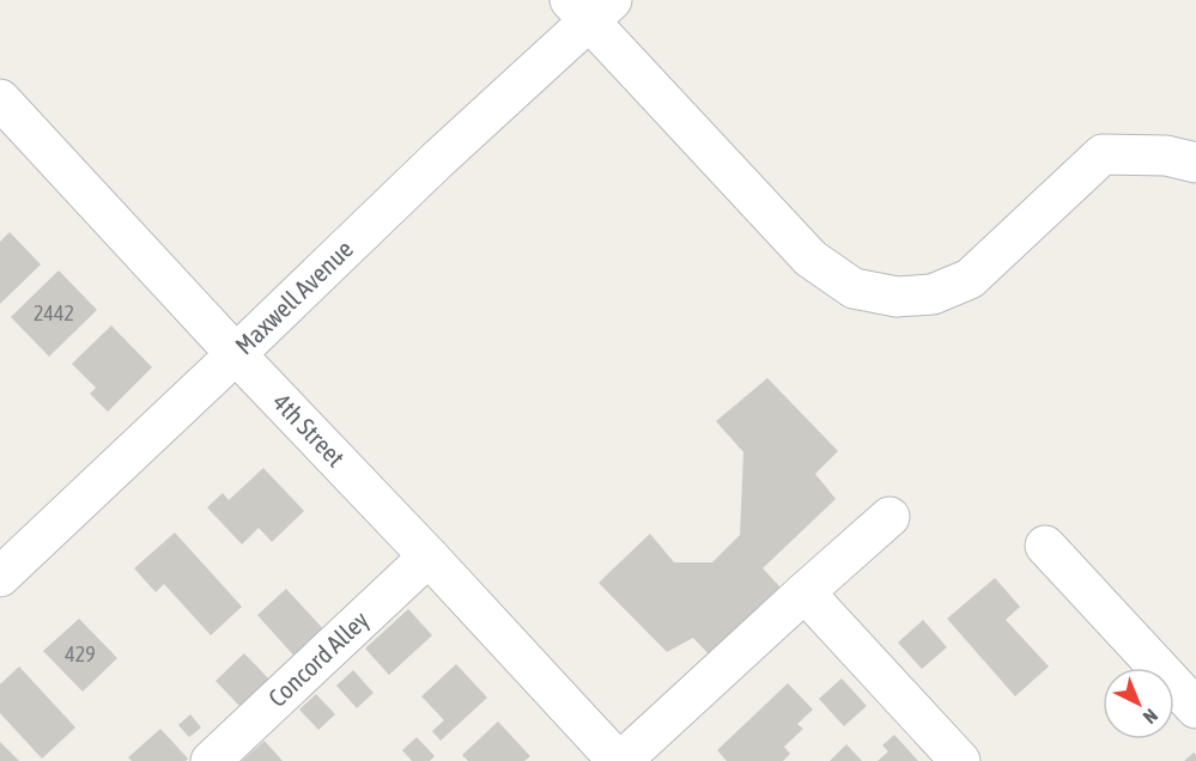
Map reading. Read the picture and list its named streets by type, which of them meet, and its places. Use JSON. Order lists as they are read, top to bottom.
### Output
{
  "streets": {
    "street": ["Maxwell Avenue", "4th Street", "Concord Alley"]
  },
  "crossings": [
    ["Maxwell Avenue", "4th Street"],
    ["4th Street", "Concord Alley"]
  ],
  "house_numbers": ["2442", "429"],
  "north": "bottom right"
}
